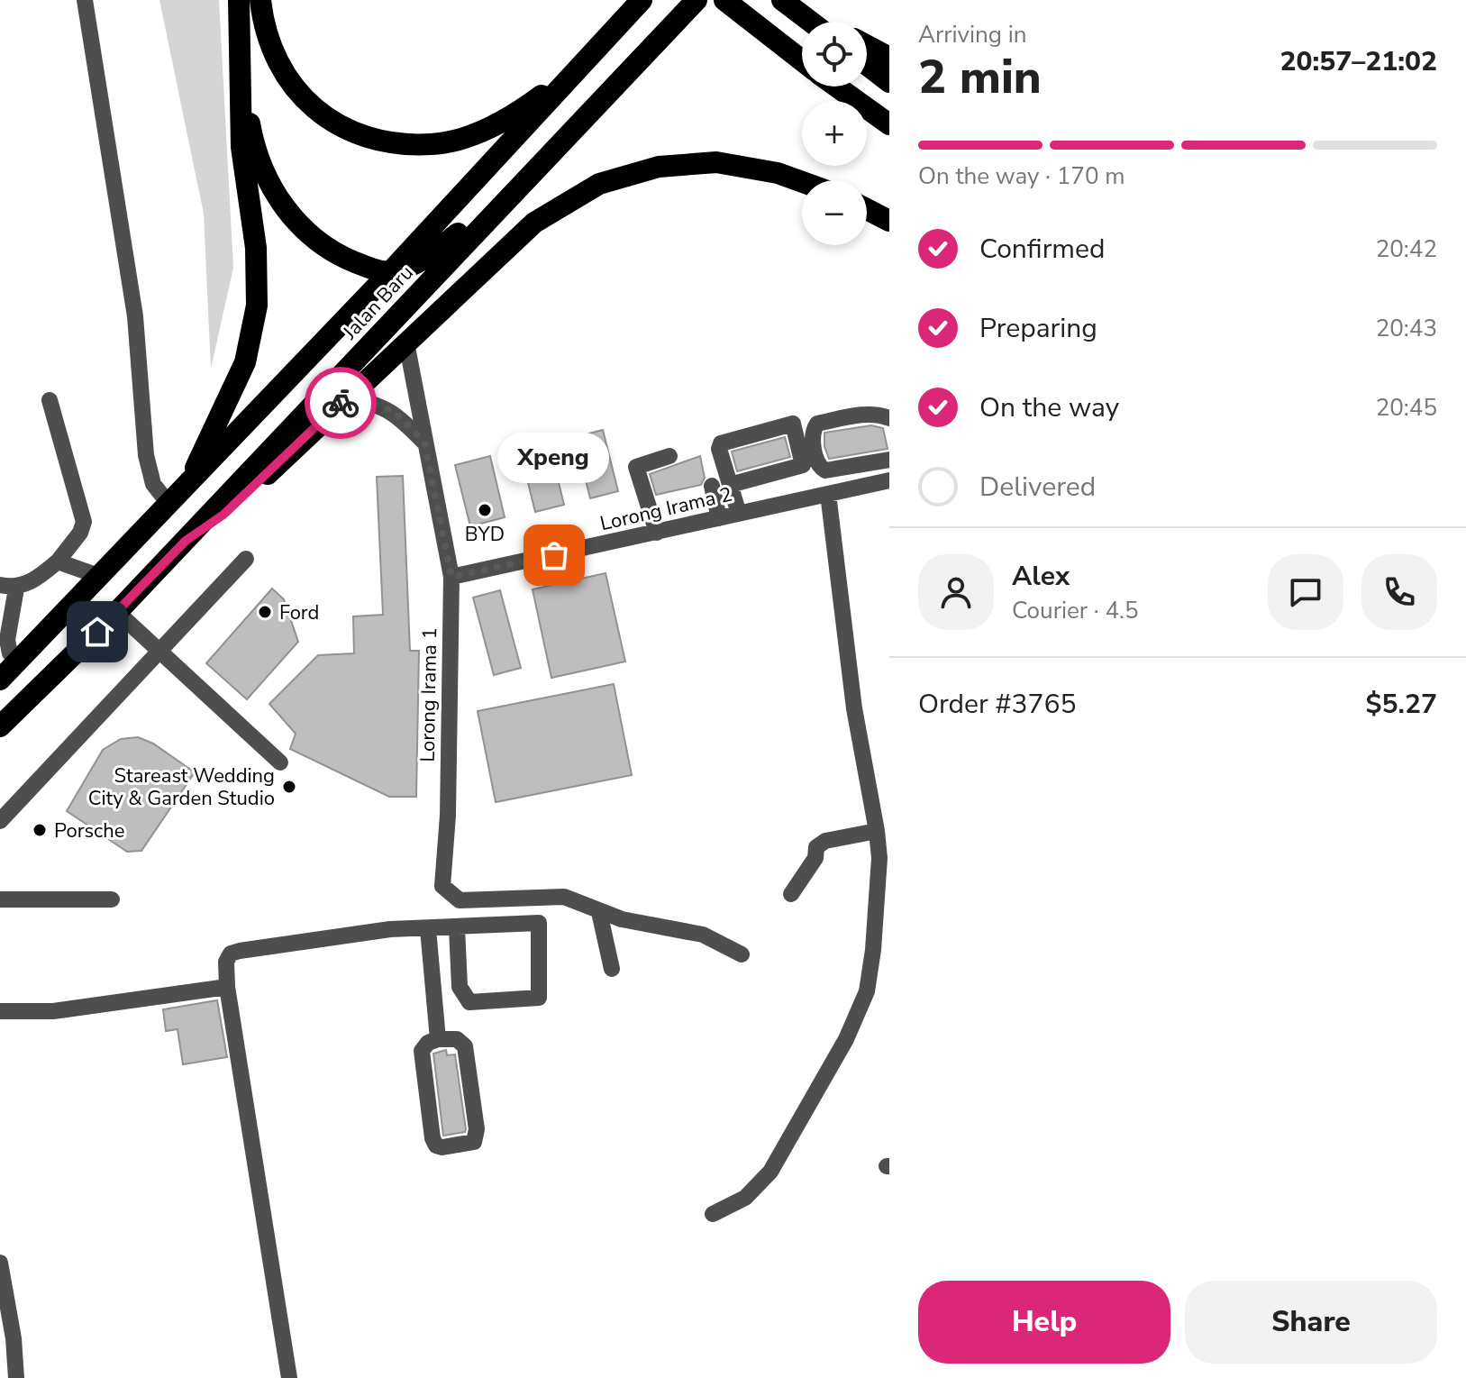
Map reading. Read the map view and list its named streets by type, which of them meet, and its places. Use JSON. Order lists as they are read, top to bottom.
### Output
{
  "streets": {
    "highway": ["Jalan Baru"],
    "street": ["Lorong Irama 2", "Lorong Irama 1"]
  },
  "crossings": [
    ["Lorong Irama 2", "Lorong Irama 1"]
  ],
  "places": [
    "BYD",
    "Xpeng",
    "Ford",
    "Stareast Wedding City & Garden Studio",
    "Porsche"
  ],
  "page": {
    "heading": ["2 min", "Arriving in", "20:57–21:02"],
    "panel": [
      "Alex",
      "Courier · 4.5",
      "Order #3765",
      "$5.27"
    ],
    "map_buttons": ["+", "−"],
    "bar": "On the way · 170 m",
    "list": [
      ["Confirmed", "20:42"],
      ["Preparing", "20:43"],
      ["On the way", "20:45"],
      "Delivered"
    ],
    "bubble": "Xpeng",
    "buttons": ["Help", "Share"]
  }
}
